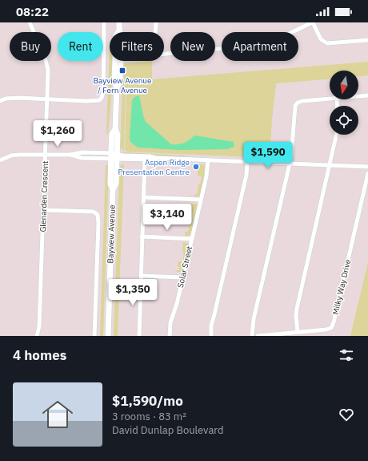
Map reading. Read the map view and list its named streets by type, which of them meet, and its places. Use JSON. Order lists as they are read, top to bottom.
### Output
{
  "streets": {
    "main road": ["Bayview Avenue"],
    "street": ["Glenarden Crescent", "Solar Street", "Milky Way Drive"]
  },
  "places": {
    "transit": ["Bayview Avenue / Fern Avenue"],
    "other": ["Aspen Ridge Presentation Centre"]
  },
  "north": "bottom",
  "page": {
    "status": "08:22",
    "chip": [
      "Buy",
      "Rent",
      "Filters",
      "New",
      "Apartment"
    ],
    "price": [
      "$1,260",
      "$1,590",
      "$3,140",
      "$1,350"
    ],
    "heading": "4 homes",
    "list": [
      {
        "name": "$1,590/mo",
        "note": "3 rooms · 83 m² · David Dunlap Boulevard"
      }
    ]
  }
}
